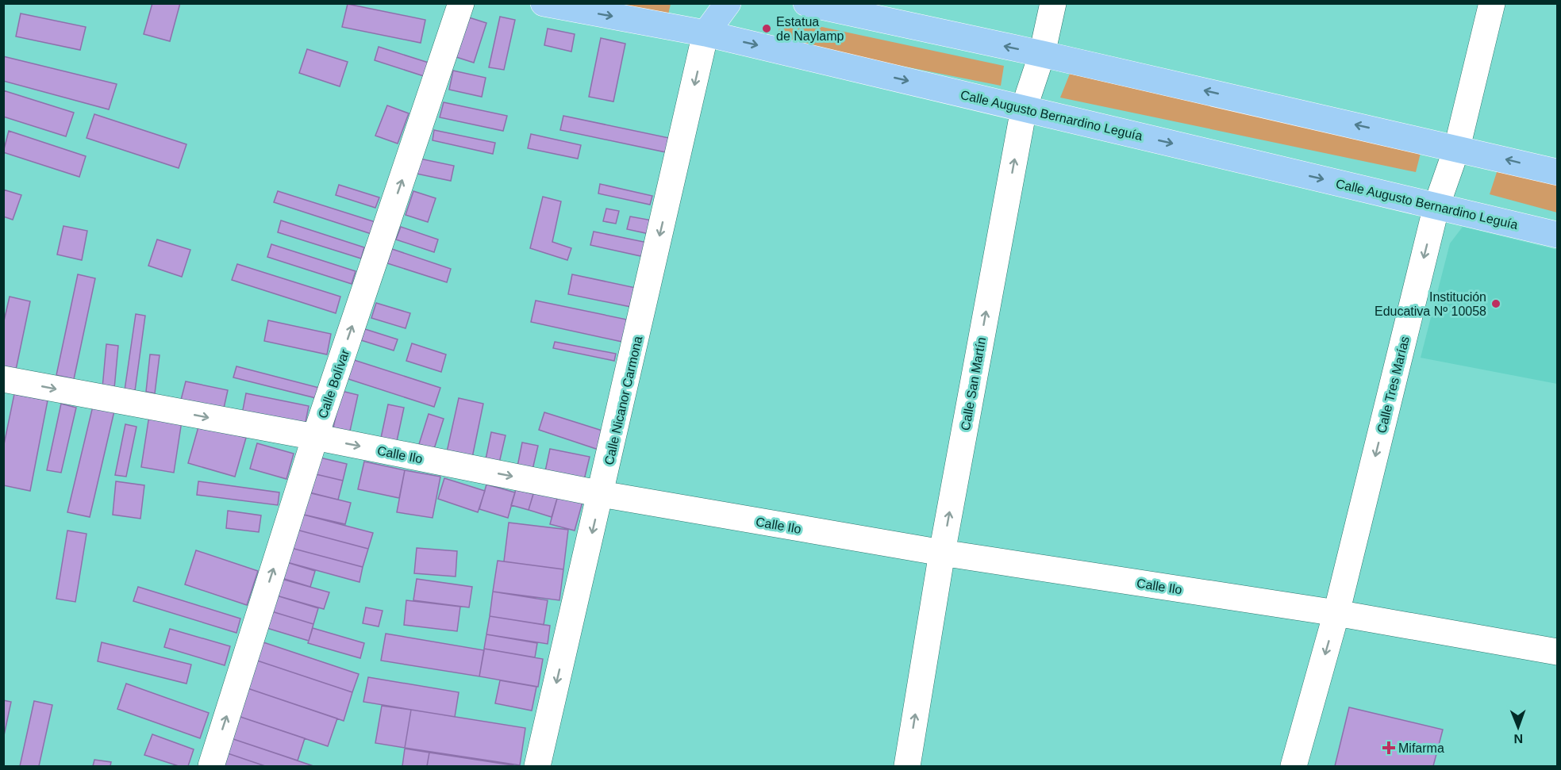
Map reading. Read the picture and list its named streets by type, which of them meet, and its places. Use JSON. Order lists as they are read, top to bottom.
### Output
{
  "streets": {
    "main road": ["Calle Augusto Bernardino Leguía"],
    "street": [
      "Calle Bolívar",
      "Calle San Martín",
      "Calle Tres Marías",
      "Calle Nicanor Carmona",
      "Calle Ilo"
    ]
  },
  "crossings": [
    ["Calle Augusto Bernardino Leguía", "Calle San Martín"],
    ["Calle Augusto Bernardino Leguía", "Calle Tres Marías"],
    ["Calle Augusto Bernardino Leguía", "Calle Nicanor Carmona"],
    ["Calle Bolívar", "Calle Ilo"],
    ["Calle San Martín", "Calle Ilo"],
    ["Calle Tres Marías", "Calle Ilo"],
    ["Calle Nicanor Carmona", "Calle Ilo"]
  ],
  "one_way": [
    "Calle Bolívar",
    "Calle San Martín",
    "Calle Tres Marías",
    "Calle Nicanor Carmona",
    "Calle Ilo"
  ],
  "places": {
    "other": ["Estatua de Naylamp", "Institución Educativa Nº 10058"],
    "health": ["Mifarma"]
  },
  "north": "bottom"
}
